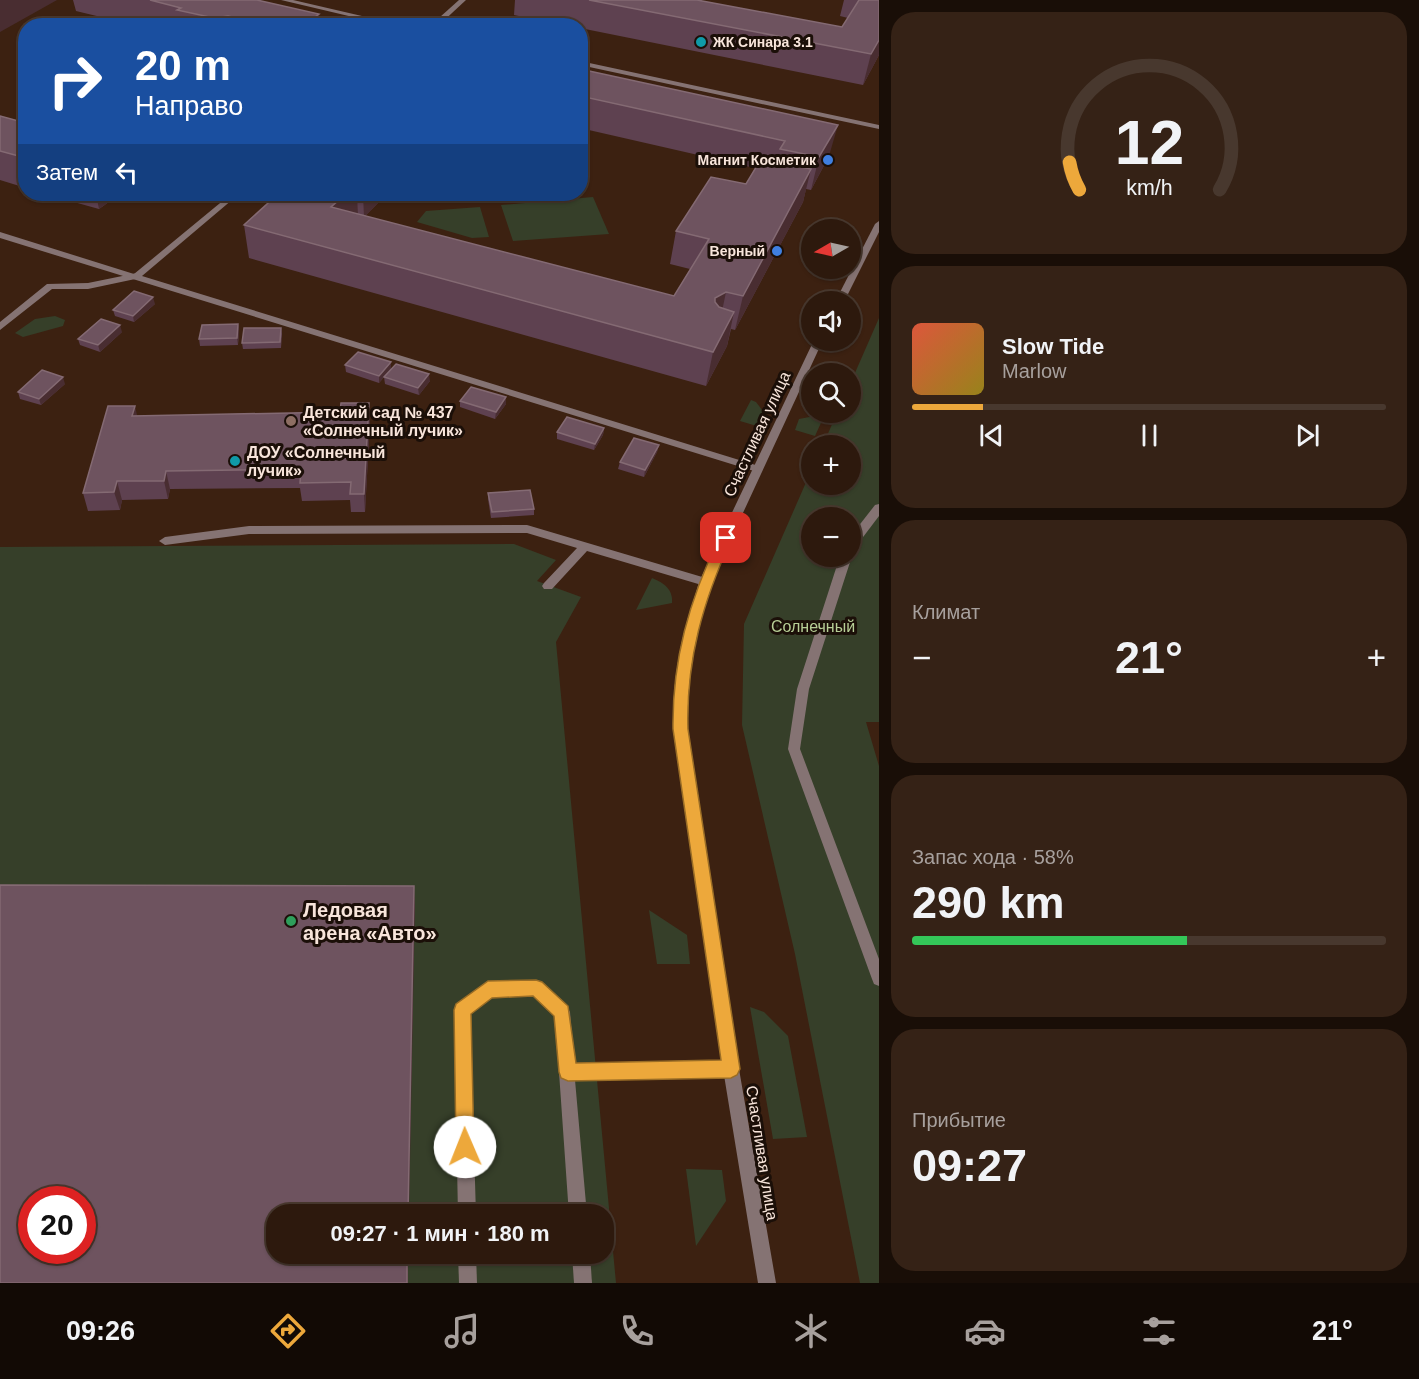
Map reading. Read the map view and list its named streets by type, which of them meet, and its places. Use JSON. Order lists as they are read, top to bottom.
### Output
{
  "streets": {
    "street": ["Счастливая улица"]
  },
  "parks": ["Солнечный"],
  "places": [
    "ЖК Синара 3.1",
    "Магнит Косметик",
    "Верный",
    "Детский сад № 437 «Солнечный лучик»",
    "ДОУ «Солнечный лучик»",
    "Ледовая арена «Авто»"
  ],
  "north": "left",
  "page": {
    "turn": ["20 m", "Направо"],
    "then": "Затем",
    "map_buttons": ["+", "−"],
    "song": ["Slow Tide", "Marlow"],
    "tile": [
      "Климат",
      ["Запас хода · 58%", "290 km"],
      ["Прибытие", "09:27"]
    ],
    "heat": ["−", "21°", "+"],
    "limit": "20",
    "trip": "09:27 · 1 мин · 180 m",
    "tabs": ["09:26", "21°"],
    "gauge": ["12", "km/h"]
  }
}
